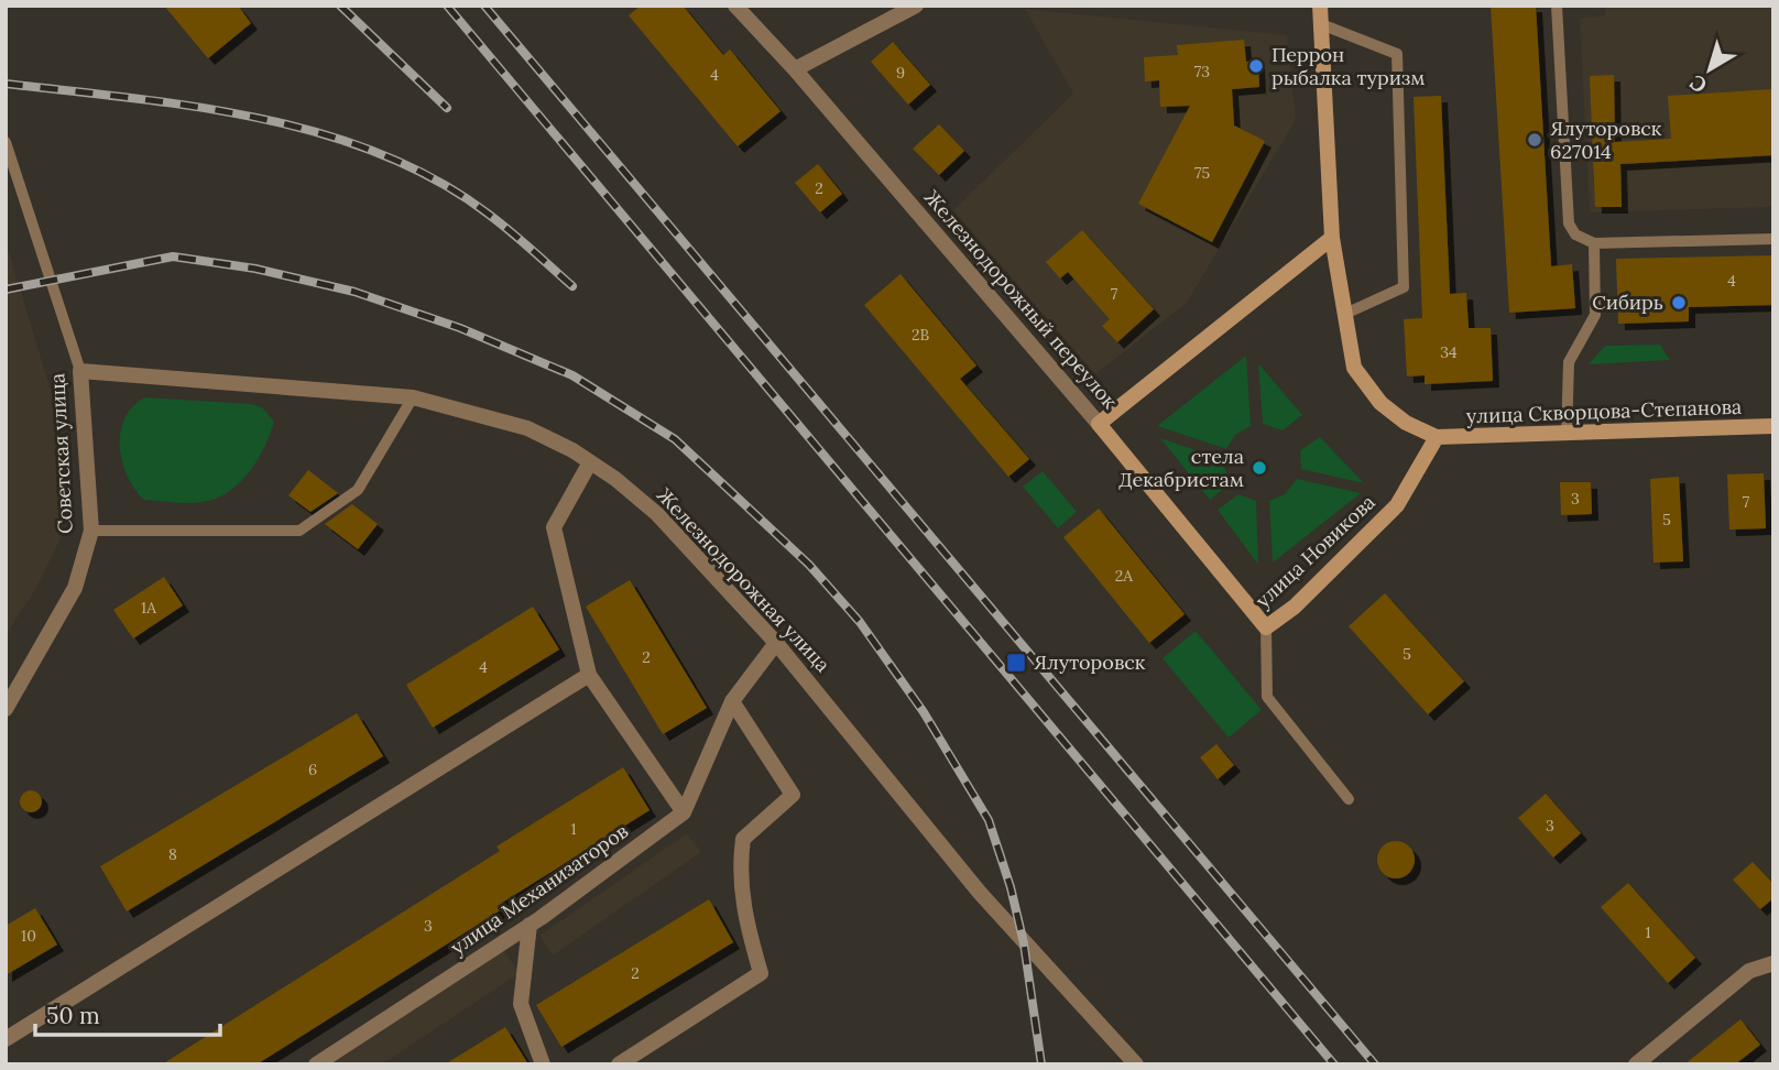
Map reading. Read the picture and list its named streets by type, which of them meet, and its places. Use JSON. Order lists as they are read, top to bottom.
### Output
{
  "streets": {
    "main road": ["Железнодорожный переулок", "улица Скворцова-Степанова", "улица Новикова"],
    "street": ["Советская улица", "Железнодорожная улица", "улица Механизаторов"]
  },
  "crossings": [
    ["Железнодорожный переулок", "улица Новикова"],
    ["улица Скворцова-Степанова", "улица Новикова"],
    ["Советская улица", "Железнодорожная улица"]
  ],
  "places": {
    "other": [
      "Перрон рыбалка туризм",
      "Ялуторовск 627014",
      "Сибирь",
      "стела Декабристам"
    ],
    "transit": ["Ялуторовск"]
  },
  "house_numbers": [
    "73",
    "9",
    "4",
    "75",
    "2",
    "4",
    "7",
    "2В",
    "34",
    "3",
    "7",
    "5",
    "2А",
    "1А",
    "5",
    "2",
    "4",
    "6",
    "3",
    "1",
    "8",
    "3",
    "1",
    "10",
    "2"
  ],
  "scale_bar": "50 m",
  "north": "bottom left"
}
